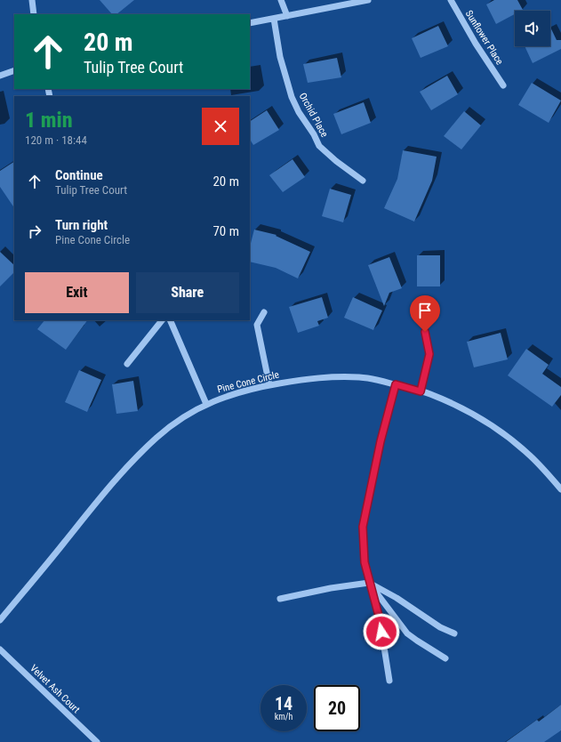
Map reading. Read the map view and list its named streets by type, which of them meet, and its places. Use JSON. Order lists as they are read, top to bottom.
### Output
{
  "streets": {
    "street": [
      "Sunflower Place",
      "Orchid Place",
      "Pine Cone Circle",
      "Velvet Ash Court"
    ]
  },
  "page": {
    "turn": ["20 m", "Tulip Tree Court"],
    "heading": ["1 min", "120 m · 18:44"],
    "list": [
      {
        "name": "Continue",
        "note": "Tulip Tree Court",
        "value": "20 m"
      },
      {
        "name": "Turn right",
        "note": "Pine Cone Circle",
        "value": "70 m"
      }
    ],
    "buttons": ["Exit", "Share"],
    "speed": "14 km/h",
    "limit": "20"
  }
}
